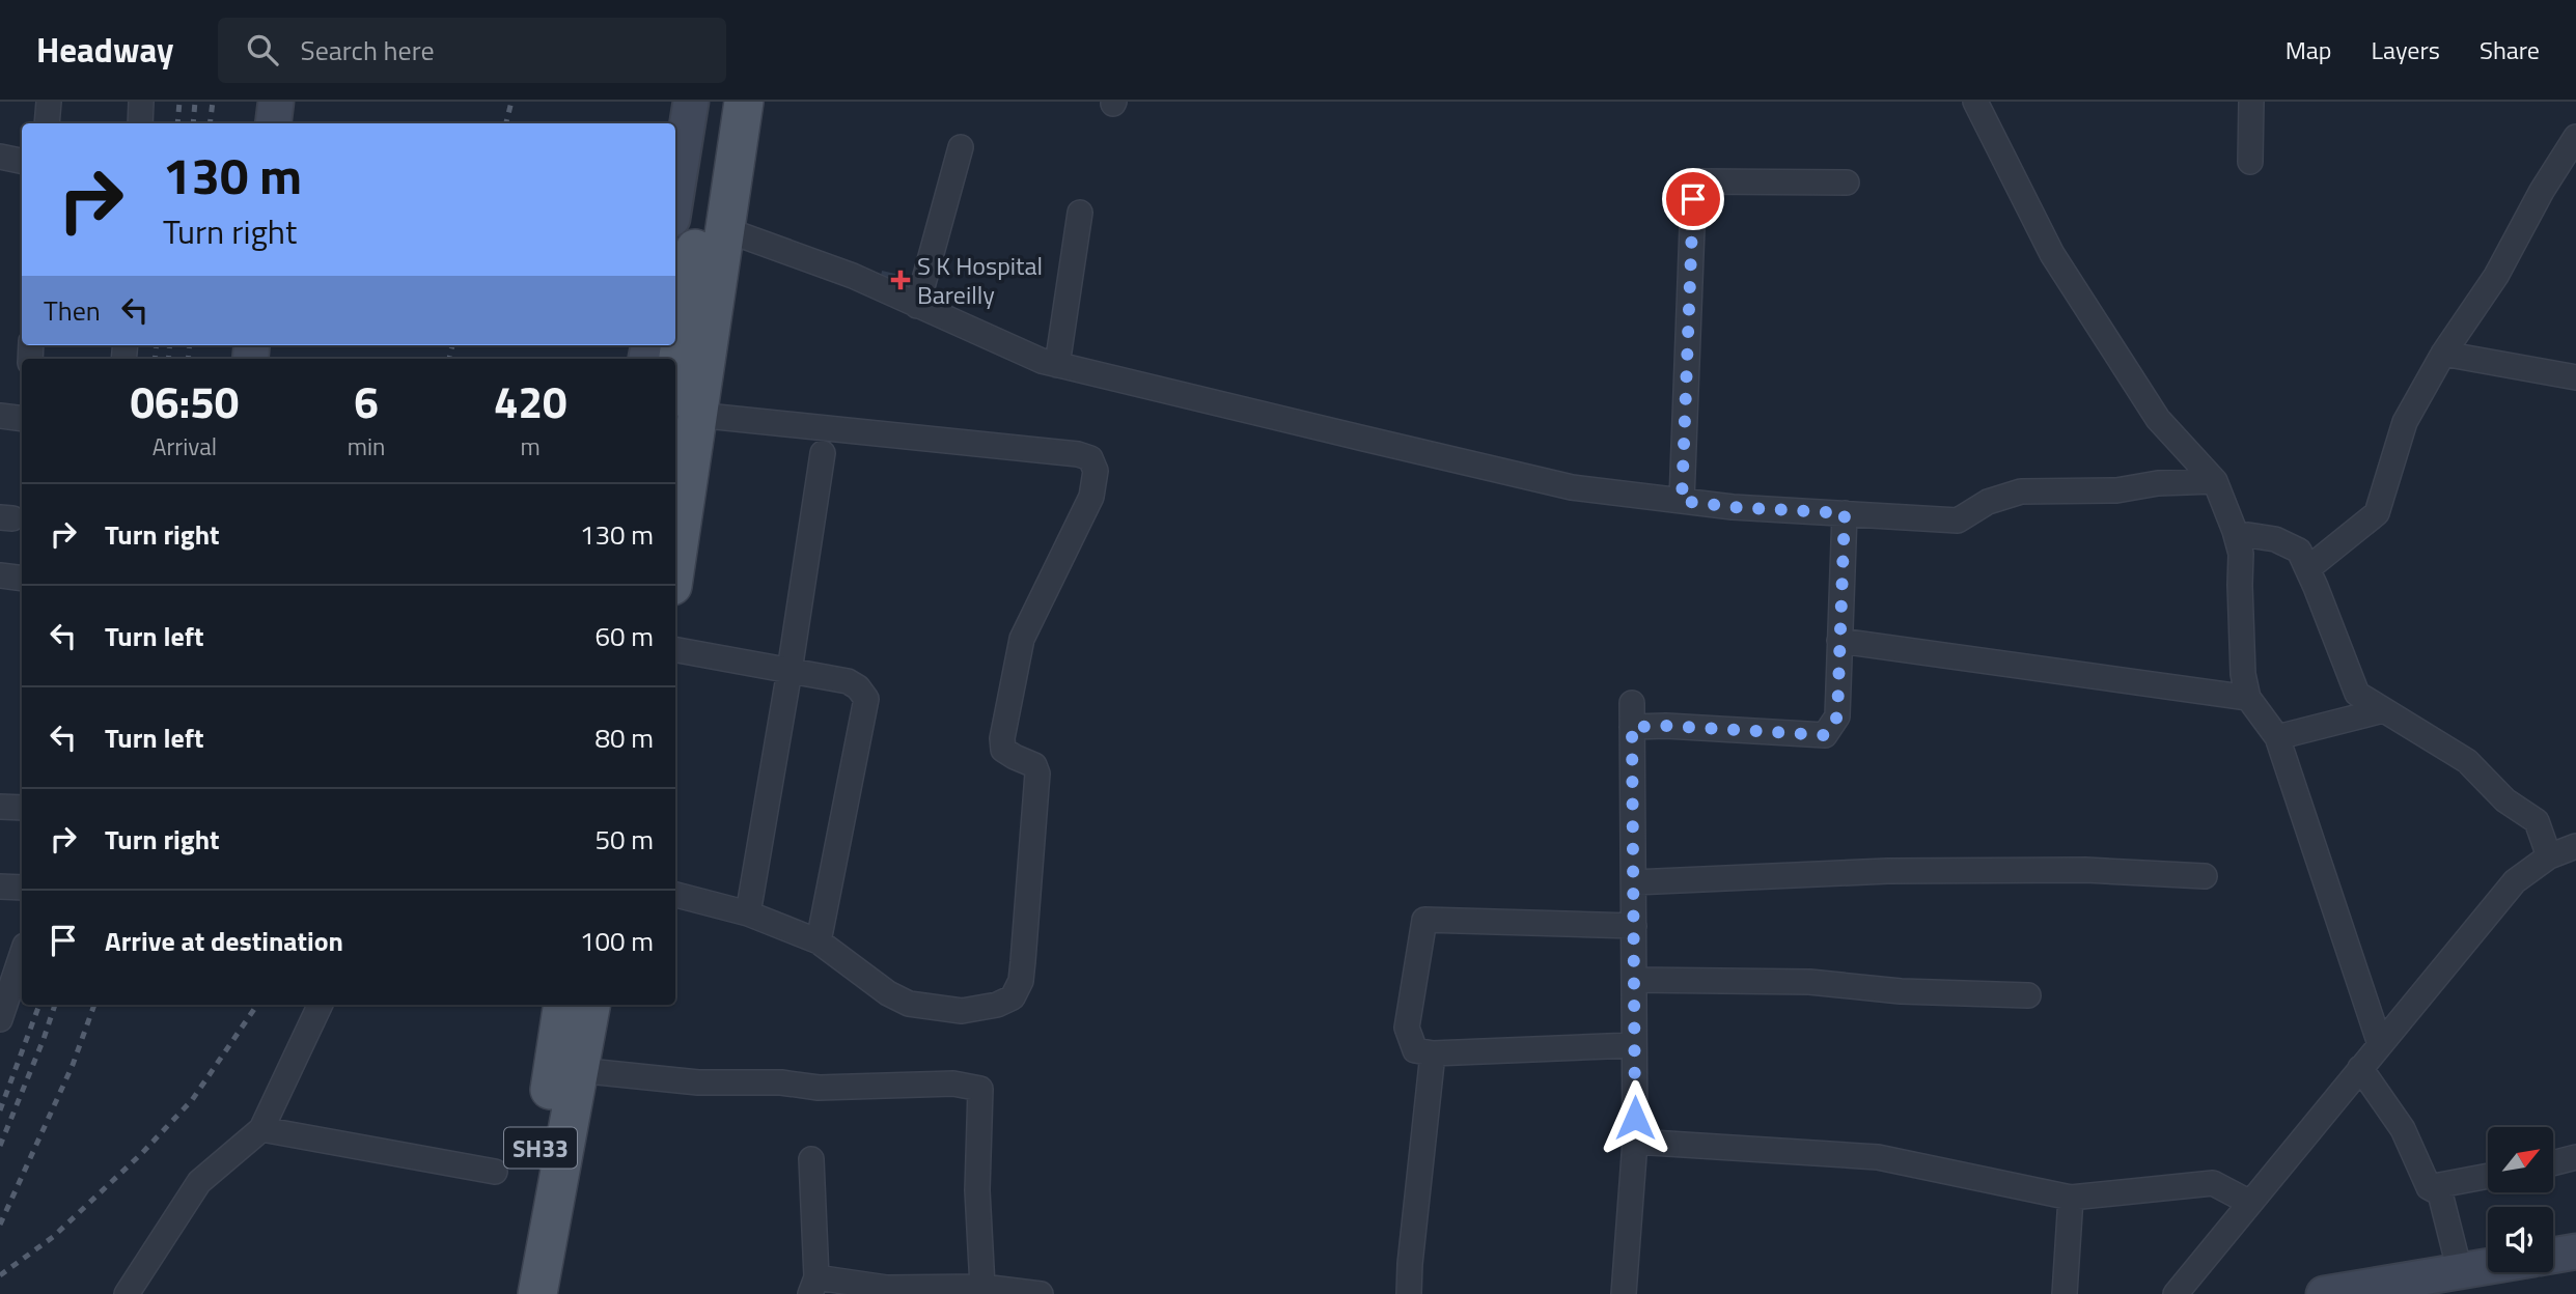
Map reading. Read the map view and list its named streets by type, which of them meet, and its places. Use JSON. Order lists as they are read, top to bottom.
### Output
{
  "streets": {
    "main road": ["SH33"]
  },
  "places": {
    "health": ["S K Hospital Bareilly"]
  },
  "north": "top right",
  "page": {
    "header": "Headway",
    "search": "Search here",
    "nav": ["Map", "Layers", "Share"],
    "turn": ["130 m", "Turn right"],
    "then": "Then",
    "eta": [
      "06:50",
      "Arrival",
      "6",
      "min",
      "420",
      "m"
    ],
    "list": [
      {
        "name": "Turn right",
        "value": "130 m"
      },
      {
        "name": "Turn left",
        "value": "60 m"
      },
      {
        "name": "Turn left",
        "value": "80 m"
      },
      {
        "name": "Turn right",
        "value": "50 m"
      },
      {
        "name": "Arrive at destination",
        "value": "100 m"
      }
    ]
  }
}
